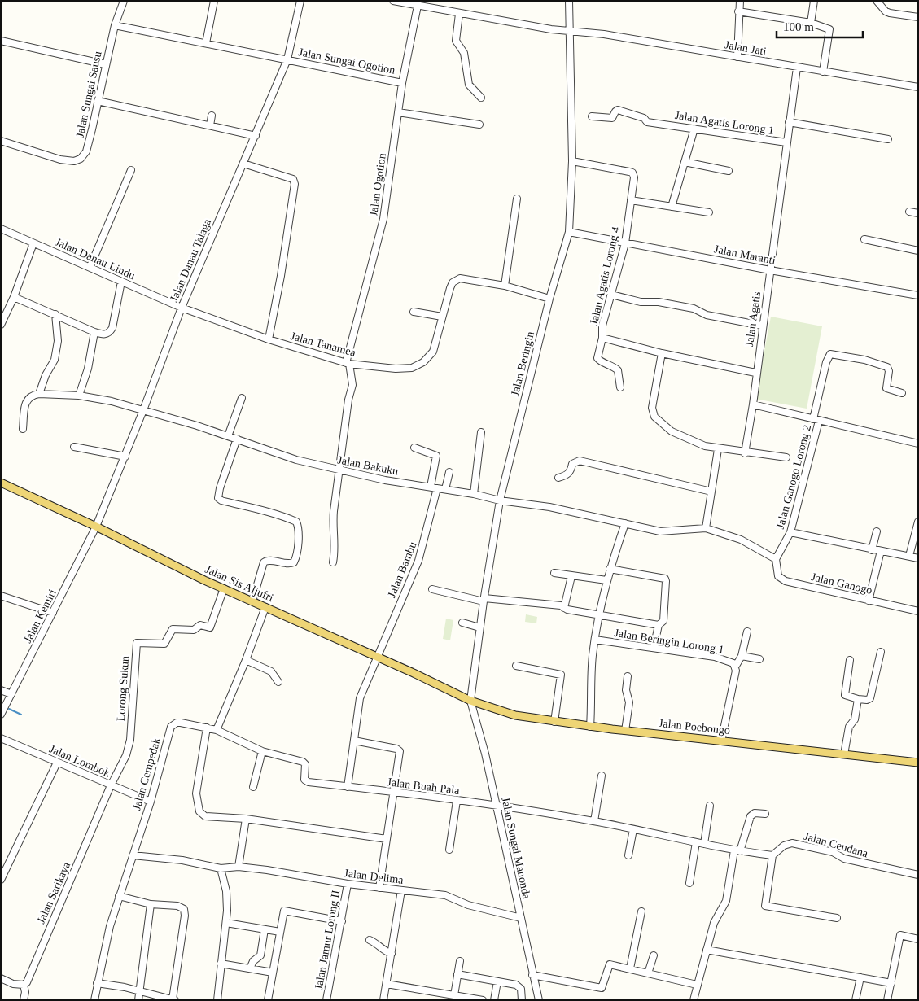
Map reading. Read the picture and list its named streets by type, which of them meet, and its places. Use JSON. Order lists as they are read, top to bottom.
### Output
{
  "streets": {
    "main road": ["Jalan Sis Aljufri", "Jalan Poebongo"],
    "street": [
      "Jalan Jati",
      "Jalan Sungai Ogotion",
      "Jalan Sungai Sausu",
      "Jalan Agatis Lorong 1",
      "Jalan Ogotion",
      "Jalan Maranti",
      "Jalan Danau Lindu",
      "Jalan Danau Talaga",
      "Jalan Agatis Lorong 4",
      "Jalan Agatis",
      "Jalan Tanamea",
      "Jalan Beringin",
      "Jalan Bakuku",
      "Jalan Ganogo Lorong 2",
      "Jalan Bambu",
      "Jalan Ganogo",
      "Jalan Kemiri",
      "Jalan Beringin Lorong 1",
      "Lorong Sukun",
      "Jalan Lombok",
      "Jalan Cempedak",
      "Jalan Buah Pala",
      "Jalan Cendana",
      "Jalan Sungai Manonda",
      "Jalan Delima",
      "Jalan Sarikaya",
      "Jalan Jamur Lorong II"
    ]
  },
  "crossings": [
    ["Jalan Jati", "Jalan Ogotion"],
    ["Jalan Jati", "Jalan Agatis"],
    ["Jalan Jati", "Jalan Beringin"],
    ["Jalan Sungai Ogotion", "Jalan Sungai Sausu"],
    ["Jalan Sungai Ogotion", "Jalan Ogotion"],
    ["Jalan Sungai Ogotion", "Jalan Danau Talaga"],
    ["Jalan Agatis Lorong 1", "Jalan Agatis"],
    ["Jalan Ogotion", "Jalan Tanamea"],
    ["Jalan Maranti", "Jalan Agatis Lorong 4"],
    ["Jalan Maranti", "Jalan Agatis"],
    ["Jalan Maranti", "Jalan Beringin"],
    ["Jalan Danau Lindu", "Jalan Danau Talaga"],
    ["Jalan Danau Lindu", "Jalan Tanamea"],
    ["Jalan Danau Talaga", "Jalan Tanamea"],
    ["Jalan Danau Talaga", "Jalan Bakuku"],
    ["Jalan Danau Talaga", "Jalan Sis Aljufri"],
    ["Jalan Danau Talaga", "Jalan Kemiri"],
    ["Jalan Agatis Lorong 4", "Jalan Agatis"],
    ["Jalan Agatis Lorong 4", "Jalan Beringin"],
    ["Jalan Tanamea", "Jalan Beringin"],
    ["Jalan Beringin", "Jalan Bakuku"],
    ["Jalan Beringin", "Jalan Sis Aljufri"],
    ["Jalan Beringin", "Jalan Poebongo"],
    ["Jalan Beringin", "Jalan Sungai Manonda"],
    ["Jalan Bakuku", "Jalan Ganogo Lorong 2"],
    ["Jalan Bakuku", "Jalan Bambu"],
    ["Jalan Bakuku", "Jalan Ganogo"],
    ["Jalan Ganogo Lorong 2", "Jalan Ganogo"],
    ["Jalan Bambu", "Jalan Sis Aljufri"],
    ["Jalan Sis Aljufri", "Jalan Kemiri"],
    ["Jalan Sis Aljufri", "Lorong Sukun"],
    ["Jalan Sis Aljufri", "Jalan Poebongo"],
    ["Jalan Sis Aljufri", "Jalan Sungai Manonda"],
    ["Jalan Beringin Lorong 1", "Jalan Poebongo"],
    ["Lorong Sukun", "Jalan Lombok"],
    ["Lorong Sukun", "Jalan Sarikaya"],
    ["Jalan Poebongo", "Jalan Sungai Manonda"],
    ["Jalan Lombok", "Jalan Cempedak"],
    ["Jalan Lombok", "Jalan Sarikaya"],
    ["Jalan Cempedak", "Jalan Buah Pala"],
    ["Jalan Cempedak", "Jalan Delima"],
    ["Jalan Buah Pala", "Jalan Sungai Manonda"],
    ["Jalan Sungai Manonda", "Jalan Delima"],
    ["Jalan Delima", "Jalan Jamur Lorong II"]
  ],
  "scale_bar": "100 m"
}
